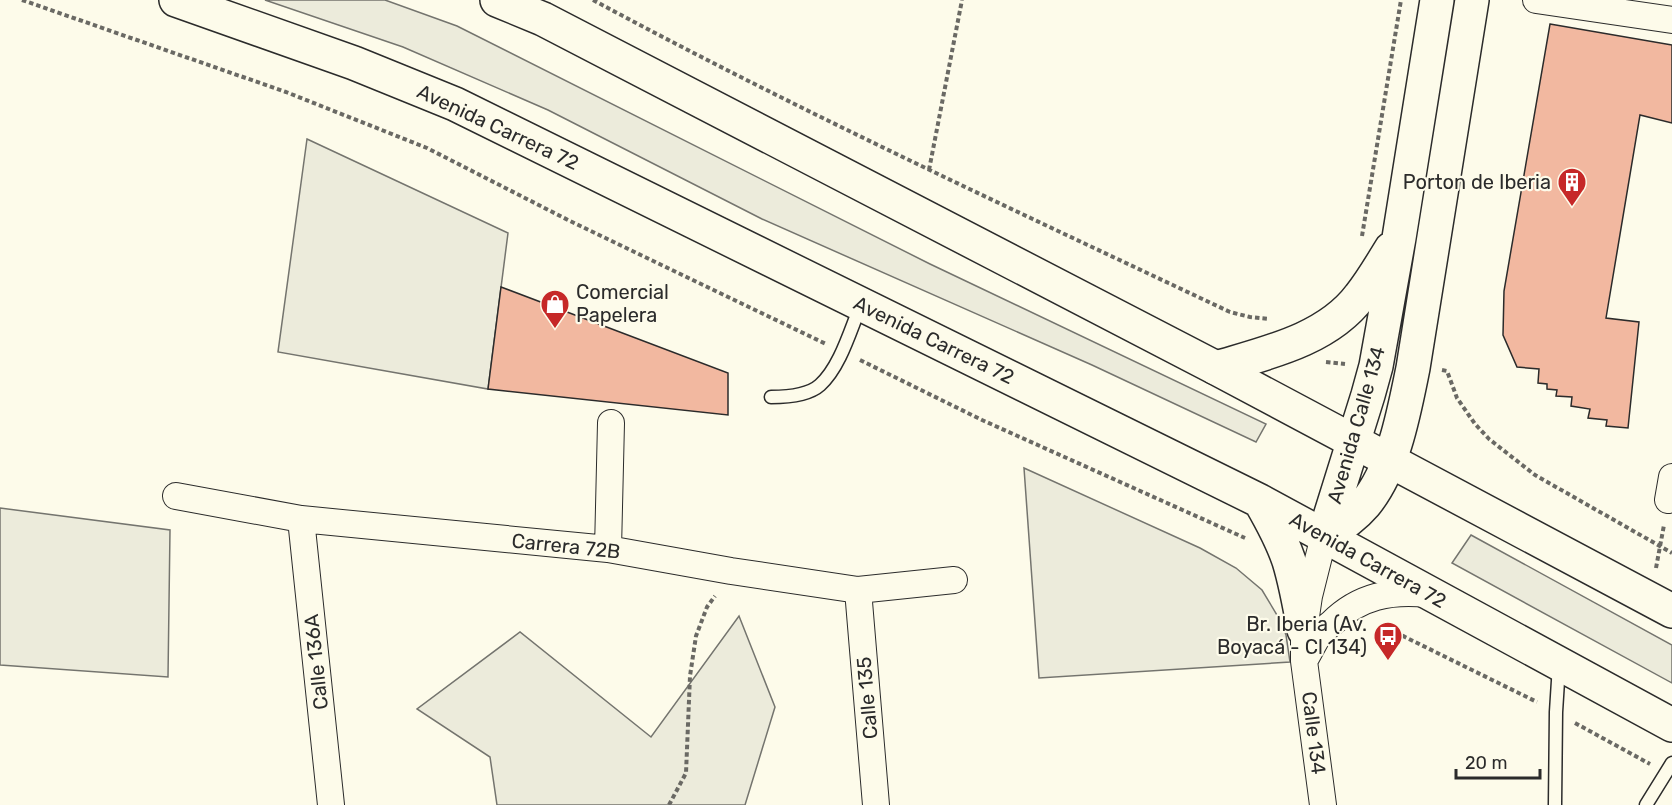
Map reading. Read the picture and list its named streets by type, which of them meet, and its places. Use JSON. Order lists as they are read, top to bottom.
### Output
{
  "streets": {
    "main road": ["Avenida Carrera 72", "Avenida Calle 134"],
    "street": [
      "Carrera 72B",
      "Calle 136A",
      "Calle 135",
      "Calle 134"
    ]
  },
  "crossings": [
    ["Avenida Carrera 72", "Avenida Calle 134"],
    ["Avenida Carrera 72", "Calle 134"],
    ["Avenida Calle 134", "Calle 134"],
    ["Carrera 72B", "Calle 136A"],
    ["Carrera 72B", "Calle 135"]
  ],
  "places": {
    "building": ["Porton de Iberia"],
    "shop": ["Comercial Papelera"],
    "bus stop": ["Br. Iberia (Av. Boyacá - Cl 134)"]
  },
  "scale_bar": "20 m"
}
